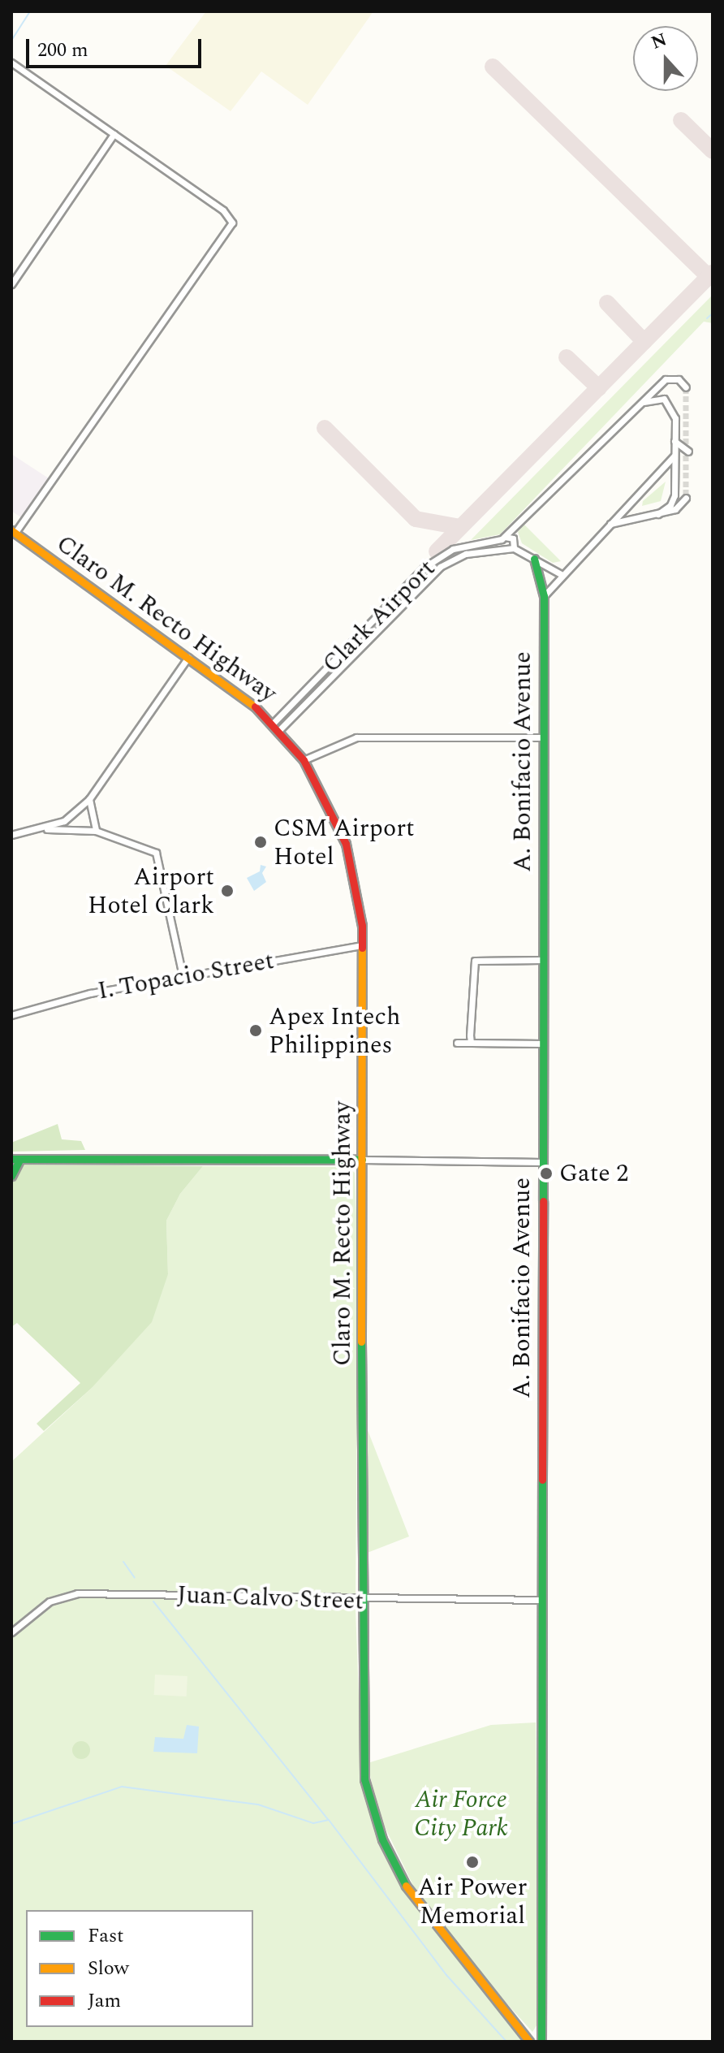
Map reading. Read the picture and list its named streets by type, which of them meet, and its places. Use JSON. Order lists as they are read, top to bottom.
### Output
{
  "streets": {
    "street": [
      "Clark Airport",
      "Claro M. Recto Highway",
      "A. Bonifacio Avenue",
      "I. Topacio Street",
      "Juan Calvo Street"
    ]
  },
  "crossings": [
    ["Clark Airport", "Claro M. Recto Highway"],
    ["Claro M. Recto Highway", "I. Topacio Street"],
    ["Claro M. Recto Highway", "Juan Calvo Street"],
    ["A. Bonifacio Avenue", "Juan Calvo Street"]
  ],
  "parks": ["Air Force City Park"],
  "places": [
    "CSM Airport Hotel",
    "Airport Hotel Clark",
    "Apex Intech Philippines",
    "Gate 2",
    "Air Power Memorial"
  ],
  "legend": ["Fast", "Slow", "Jam"],
  "scale_bar": "200 m",
  "north": "top"
}
